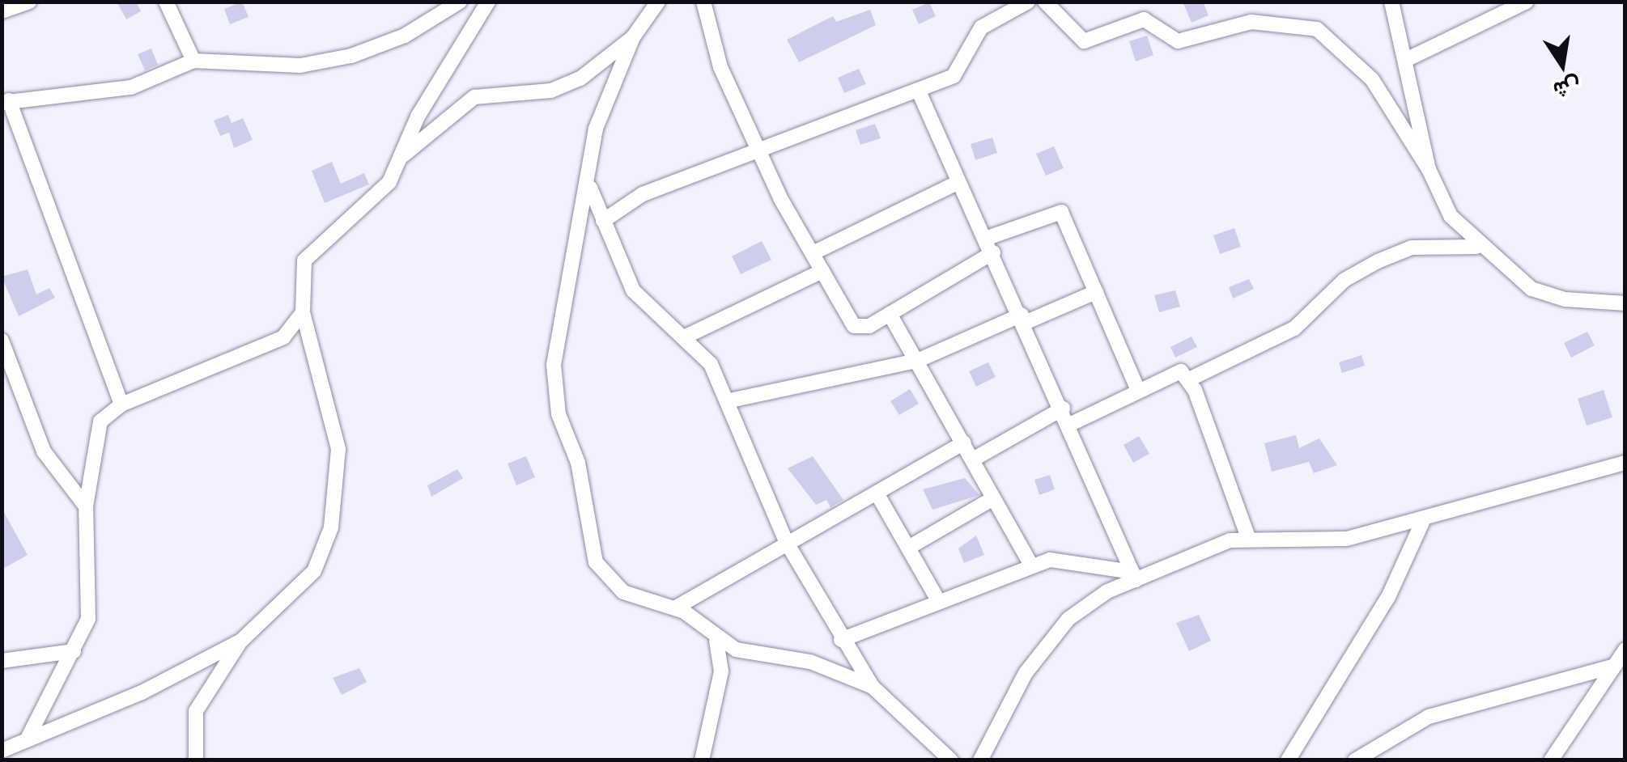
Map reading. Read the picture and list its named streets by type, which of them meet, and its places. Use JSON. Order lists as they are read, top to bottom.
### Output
{
  "north": "bottom"
}
